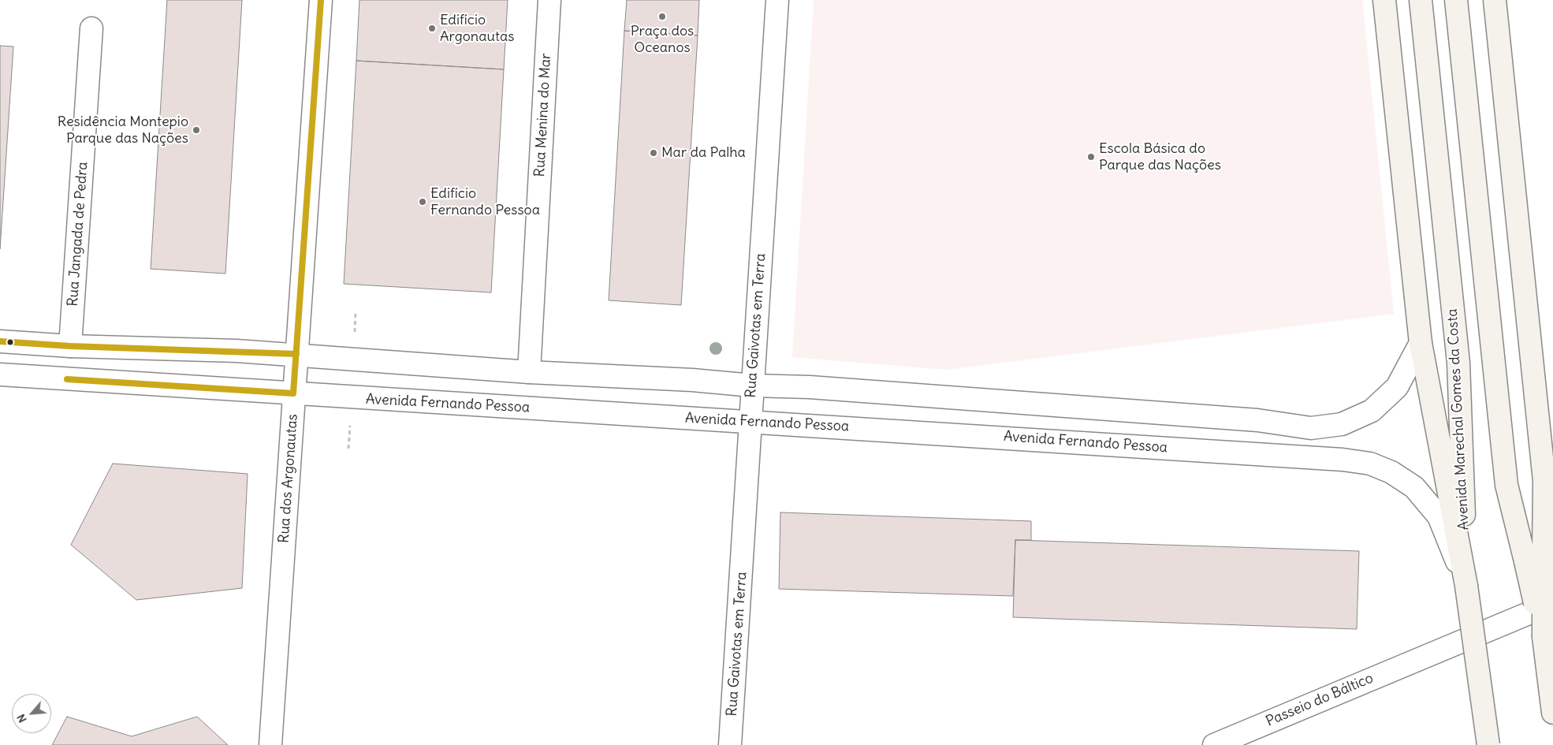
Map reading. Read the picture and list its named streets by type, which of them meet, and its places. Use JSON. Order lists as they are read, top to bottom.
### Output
{
  "streets": {
    "main road": ["Avenida Marechal Gomes da Costa"],
    "street": [
      "Rua Menina do Mar",
      "Rua Jangada de Pedra",
      "Rua Gaivotas em Terra",
      "Avenida Fernando Pessoa",
      "Rua dos Argonautas",
      "Passeio do Báltico"
    ]
  },
  "crossings": [
    ["Rua Gaivotas em Terra", "Avenida Fernando Pessoa"],
    ["Avenida Fernando Pessoa", "Avenida Marechal Gomes da Costa"],
    ["Avenida Fernando Pessoa", "Rua dos Argonautas"]
  ],
  "places": [
    "Praça dos Oceanos",
    "Edifício Argonautas",
    "Residência Montepio Parque das Nações",
    "Mar da Palha",
    "Escola Básica do Parque das Nações",
    "Edifício Fernando Pessoa"
  ],
  "north": "bottom left"
}
